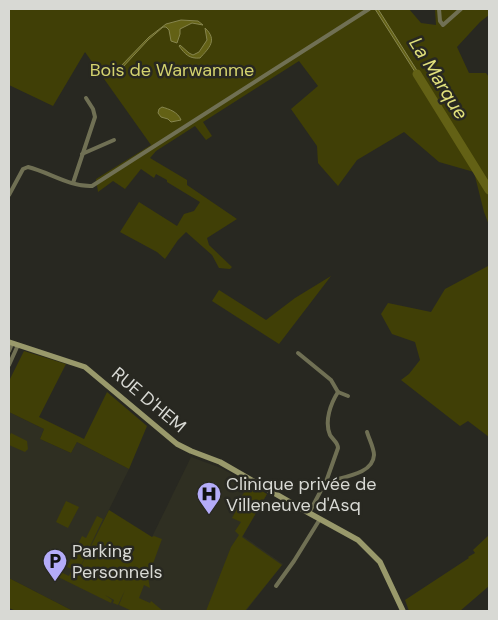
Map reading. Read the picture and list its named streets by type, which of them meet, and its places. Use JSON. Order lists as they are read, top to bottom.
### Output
{
  "streets": {
    "street": ["RUE D'HEM"]
  },
  "water": ["La Marque"],
  "parks": ["Bois de Warwamme"],
  "places": {
    "hospital": ["Clinique privée de Villeneuve d'Asq"],
    "parking": ["Parking Personnels"]
  }
}
